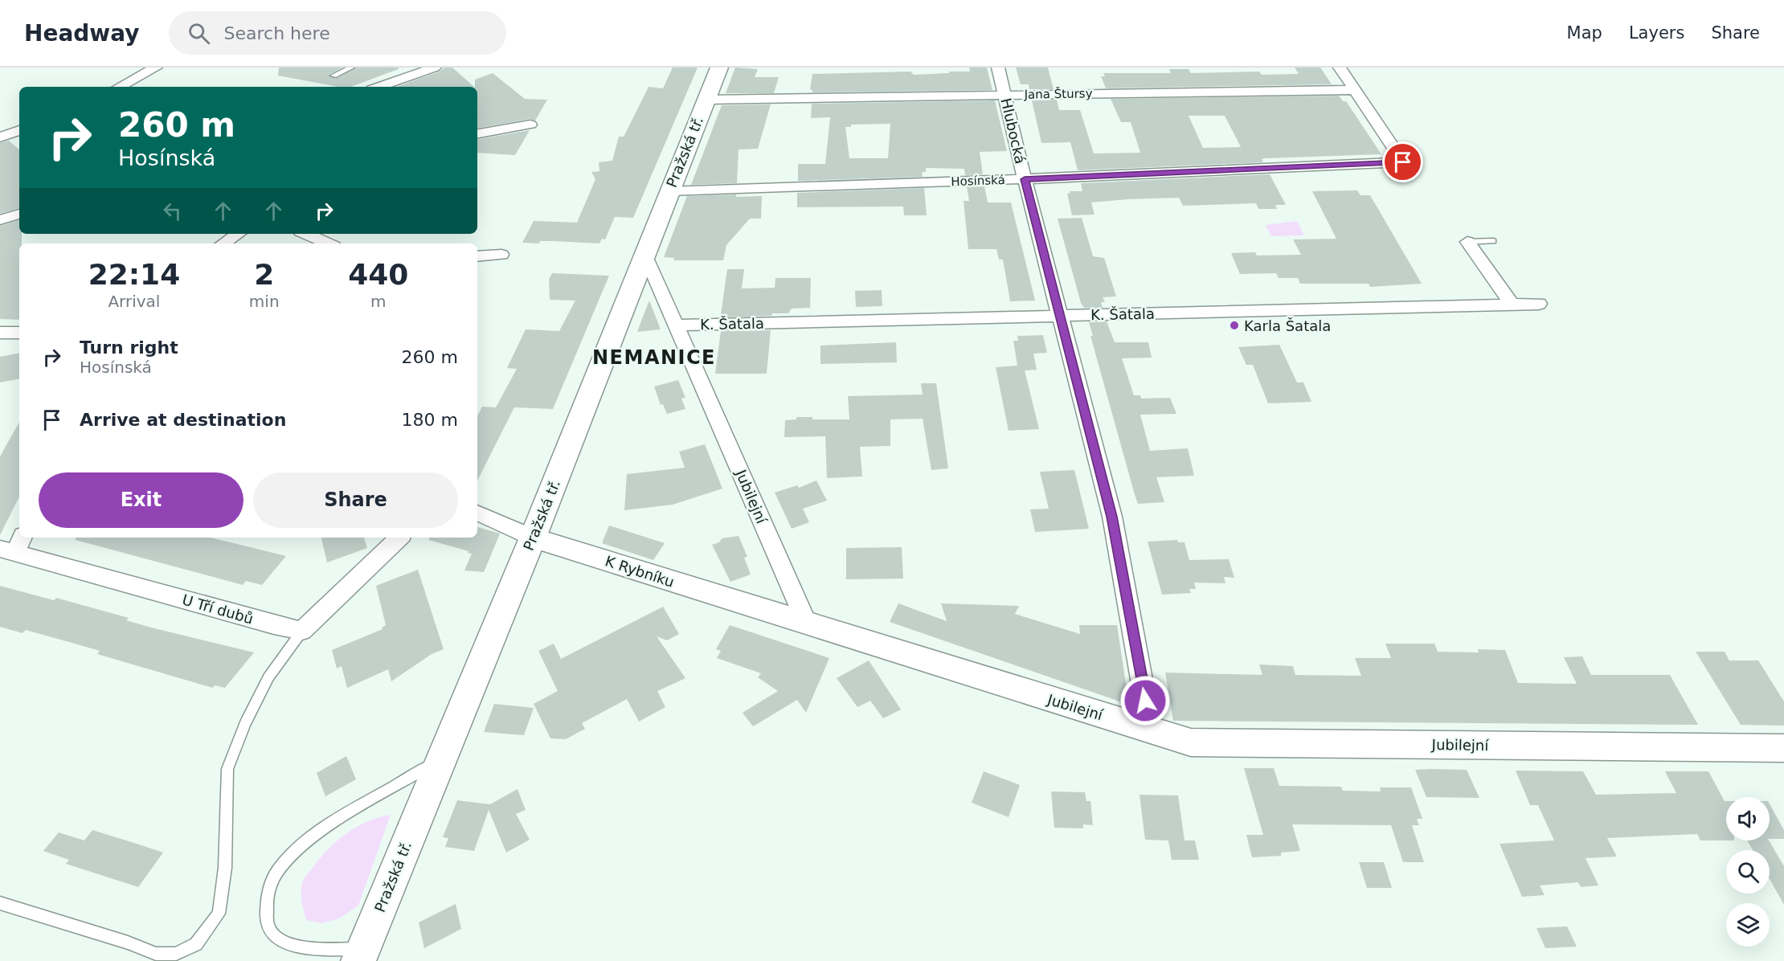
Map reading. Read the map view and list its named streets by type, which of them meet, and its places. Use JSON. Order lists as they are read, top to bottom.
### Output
{
  "streets": {
    "main road": ["Pražská tř."],
    "street": [
      "Jana Štursy",
      "Hlubocká",
      "Hosínská",
      "K. Šatala",
      "Jubilejní",
      "K Rybníku",
      "U Tří dubů"
    ]
  },
  "crossings": [
    ["Jana Štursy", "Hlubocká"],
    ["Jana Štursy", "Pražská tř."],
    ["Jana Štursy", "Hosínská"],
    ["Hlubocká", "Hosínská"],
    ["Hlubocká", "K. Šatala"],
    ["Hlubocká", "Jubilejní"],
    ["Pražská tř.", "Hosínská"],
    ["Pražská tř.", "Jubilejní"],
    ["Pražská tř.", "K Rybníku"],
    ["K. Šatala", "Jubilejní"],
    ["Jubilejní", "K Rybníku"]
  ],
  "districts": ["NEMANICE"],
  "places": ["Karla Šatala"],
  "page": {
    "header": "Headway",
    "search": "Search here",
    "nav": ["Map", "Layers", "Share"],
    "turn": ["260 m", "Hosínská"],
    "eta": [
      "22:14",
      "Arrival",
      "2",
      "min",
      "440",
      "m"
    ],
    "list": [
      {
        "name": "Turn right",
        "note": "Hosínská",
        "value": "260 m"
      },
      {
        "name": "Arrive at destination",
        "value": "180 m"
      }
    ],
    "buttons": ["Exit", "Share"]
  }
}
